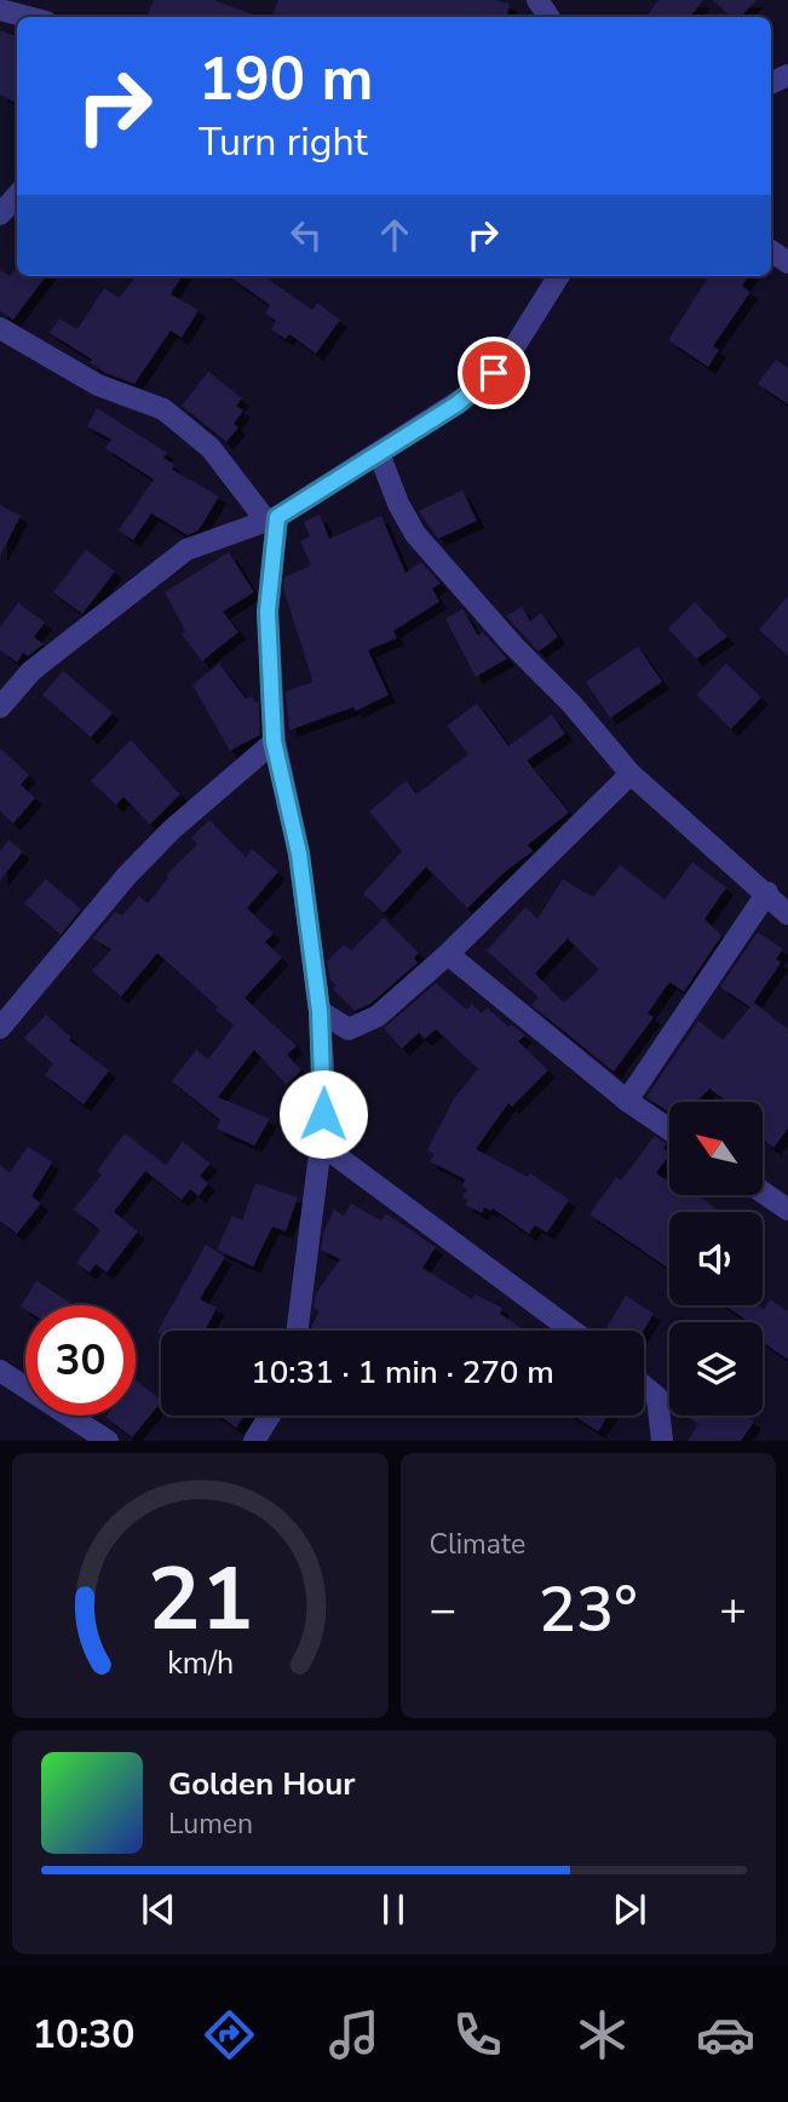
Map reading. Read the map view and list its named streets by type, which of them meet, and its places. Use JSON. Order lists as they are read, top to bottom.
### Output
{
  "north": "top left",
  "page": {
    "turn": ["190 m", "Turn right"],
    "limit": "30",
    "trip": "10:31 · 1 min · 270 m",
    "tile": "Climate",
    "heat": ["−", "23°", "+"],
    "song": ["Golden Hour", "Lumen"],
    "tabs": "10:30",
    "gauge": ["21", "km/h"]
  }
}
